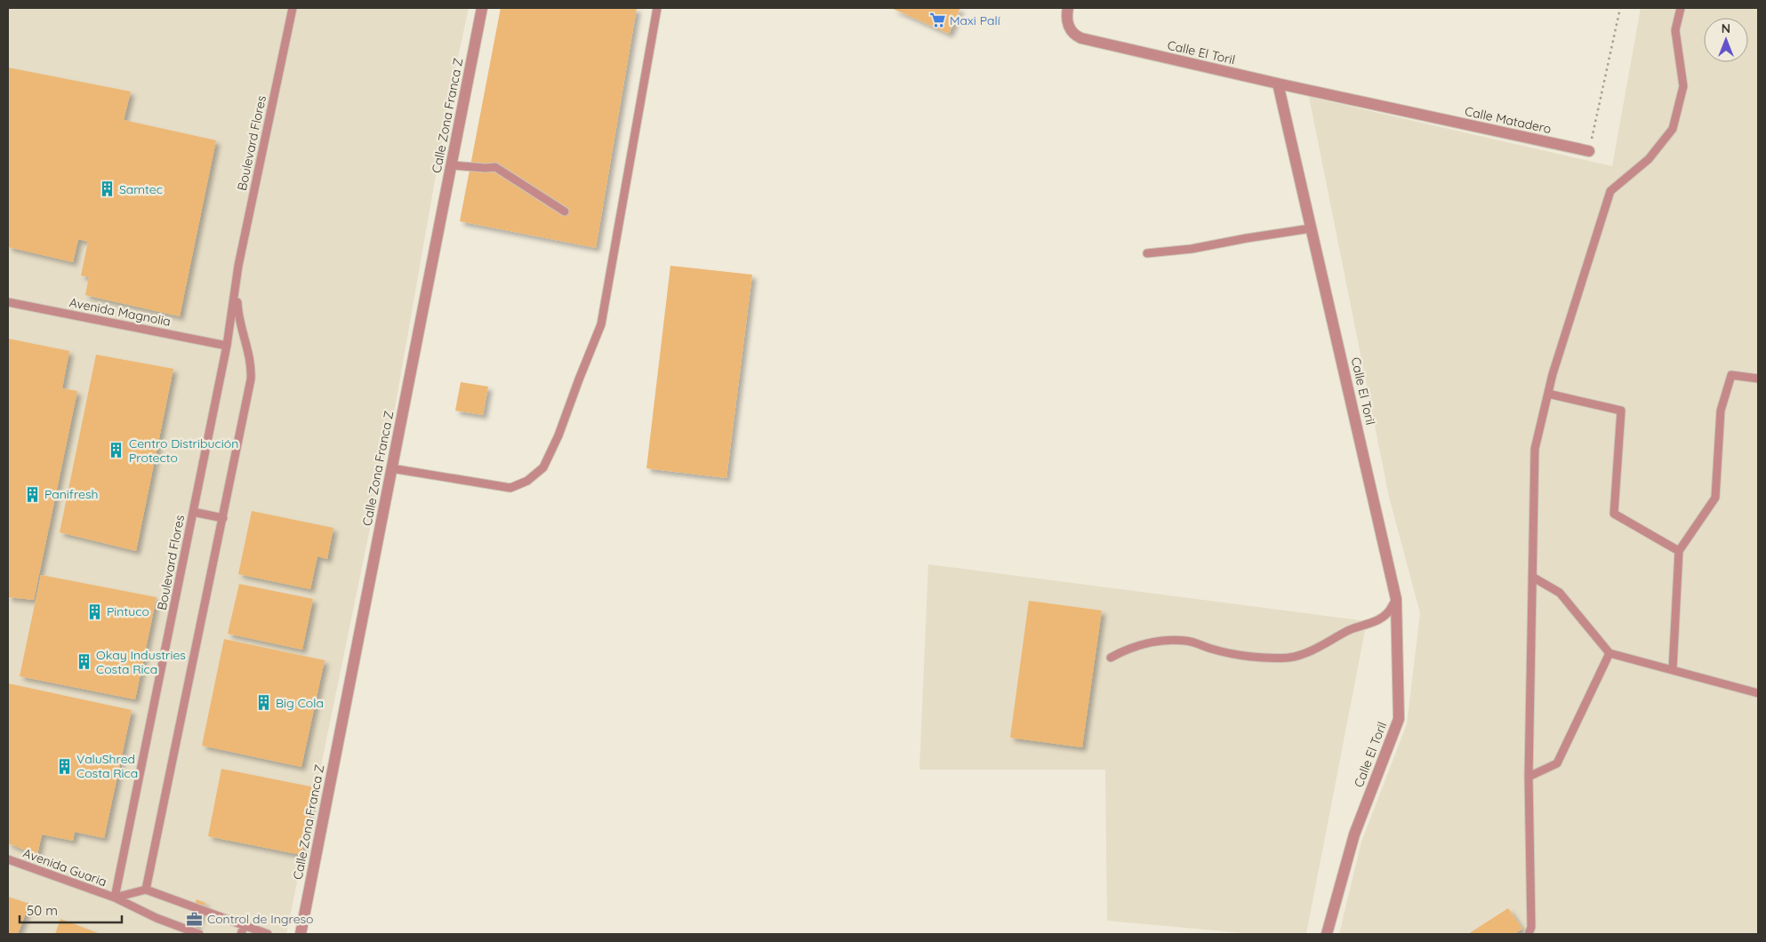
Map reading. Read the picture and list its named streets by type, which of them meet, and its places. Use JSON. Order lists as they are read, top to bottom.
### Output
{
  "streets": {
    "street": ["Calle El Toril", "Calle Zona Franca Z", "Calle Matadero"],
    "lane": ["Boulevard Flores", "Avenida Magnolia", "Avenida Guaria"]
  },
  "crossings": [
    ["Calle El Toril", "Calle Matadero"],
    ["Boulevard Flores", "Avenida Magnolia"],
    ["Boulevard Flores", "Avenida Guaria"]
  ],
  "places": {
    "supermarket": ["Maxi Palí"],
    "building": [
      "Samtec",
      "Centro Distribución Protecto",
      "Panifresh",
      "Pintuco",
      "Okay Industries Costa Rica",
      "Big Cola",
      "ValuShred Costa Rica"
    ],
    "office": ["Control de Ingreso"]
  },
  "scale_bar": "50 m",
  "north": "top"
}
